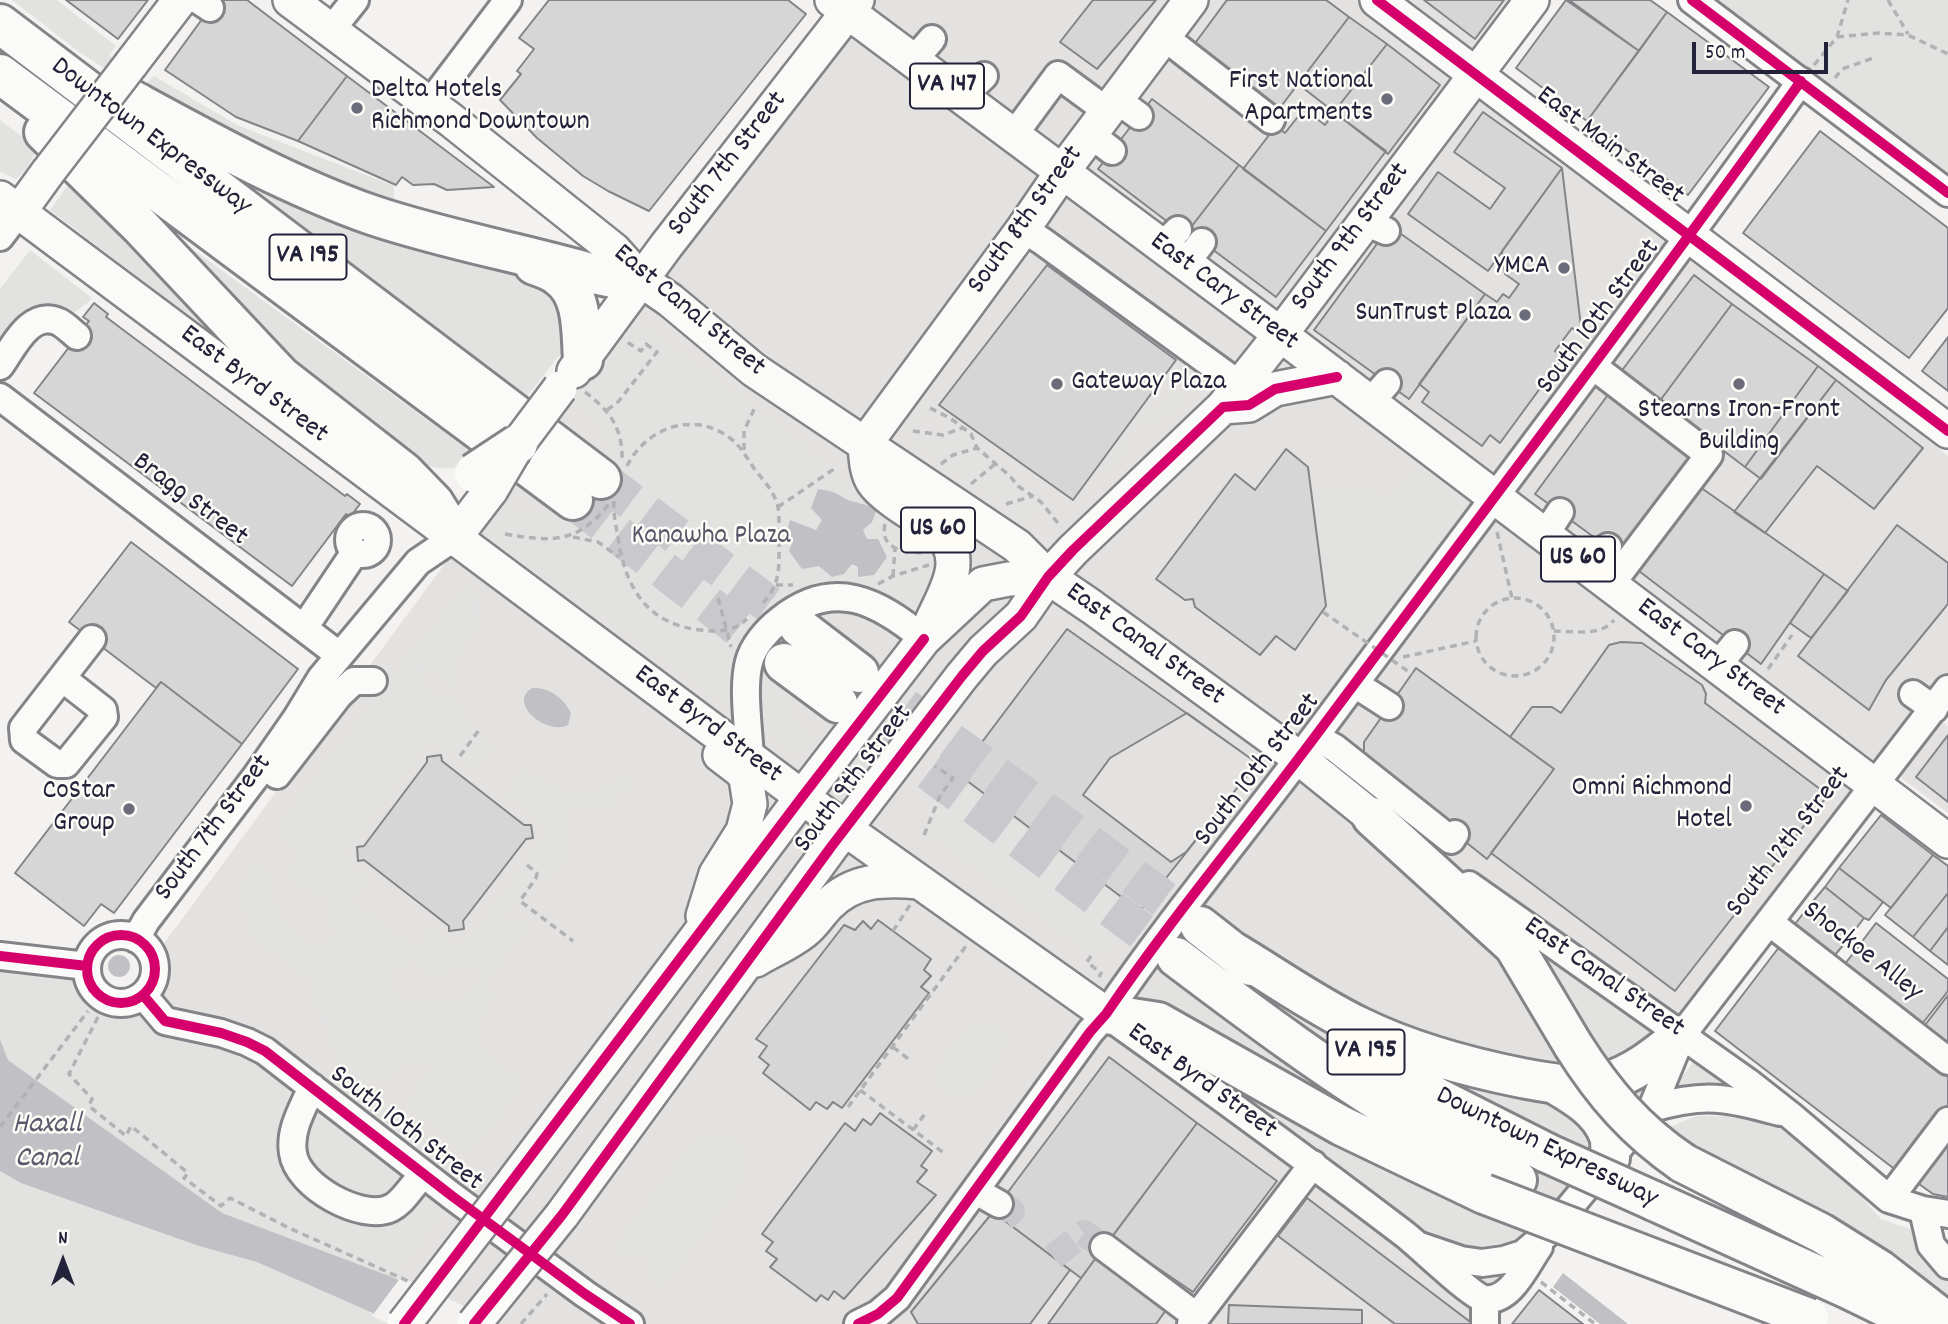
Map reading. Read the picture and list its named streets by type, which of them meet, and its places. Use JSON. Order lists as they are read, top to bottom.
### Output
{
  "streets": {
    "highway": ["Downtown Expressway", "VA 195"],
    "main road": [
      "VA 147",
      "East Main Street",
      "South 7th Street",
      "South 8th Street",
      "South 9th Street",
      "East Cary Street",
      "East Canal Street",
      "East Byrd Street",
      "US 60"
    ],
    "street": [
      "South 10th Street",
      "Bragg Street",
      "South 12th Street",
      "Shockoe Alley"
    ]
  },
  "crossings": [
    ["Downtown Expressway", "South 7th Street"],
    ["East Main Street", "South 9th Street"],
    ["East Main Street", "South 10th Street"],
    ["South 7th Street", "East Cary Street"],
    ["South 7th Street", "East Canal Street"],
    ["South 7th Street", "South 10th Street"],
    ["South 7th Street", "East Byrd Street"],
    ["South 7th Street", "Bragg Street"],
    ["South 8th Street", "East Cary Street"],
    ["South 8th Street", "East Canal Street"],
    ["South 8th Street", "US 60"],
    ["South 9th Street", "East Cary Street"],
    ["South 9th Street", "East Canal Street"],
    ["South 9th Street", "East Byrd Street"],
    ["South 9th Street", "US 60"],
    ["East Cary Street", "South 10th Street"],
    ["East Cary Street", "South 12th Street"],
    ["East Canal Street", "South 10th Street"],
    ["East Canal Street", "East Byrd Street"],
    ["East Canal Street", "US 60"],
    ["East Canal Street", "South 12th Street"],
    ["South 10th Street", "East Byrd Street"],
    ["East Byrd Street", "South 12th Street"],
    ["South 12th Street", "Shockoe Alley"]
  ],
  "water": ["Haxall Canal"],
  "parks": ["Kanawha Plaza"],
  "places": [
    "First National Apartments",
    "Delta Hotels Richmond Downtown",
    "YMCA",
    "SunTrust Plaza",
    "Gateway Plaza",
    "Stearns Iron-Front Building",
    "Omni Richmond Hotel",
    "CoStar Group"
  ],
  "scale_bar": "50 m",
  "north": "top"
}
